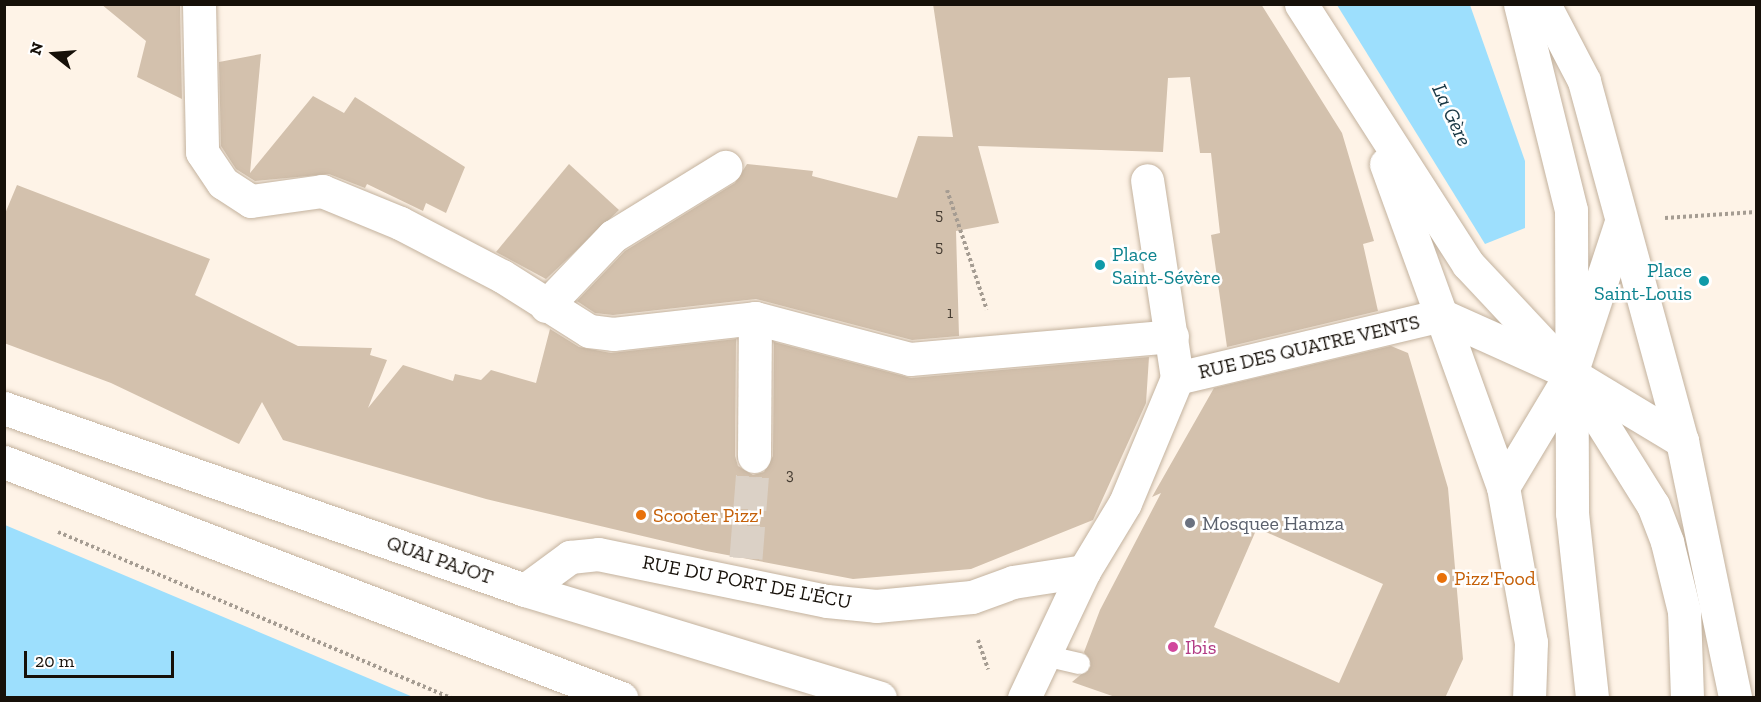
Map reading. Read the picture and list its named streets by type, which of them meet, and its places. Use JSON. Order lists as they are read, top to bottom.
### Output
{
  "streets": {
    "main road": ["RUE DES QUATRE VENTS", "QUAI PAJOT", "RUE DU PORT DE L'ÉCU"]
  },
  "crossings": [
    ["QUAI PAJOT", "RUE DU PORT DE L'ÉCU"]
  ],
  "water": ["La Gère"],
  "places": [
    "Place Saint-Sévère",
    "Place Saint-Louis",
    "Scooter Pizz'",
    "Mosquee Hamza",
    "Pizz'Food",
    "Ibis"
  ],
  "house_numbers": [
    "5",
    "5",
    "1",
    "3"
  ],
  "scale_bar": "20 m",
  "north": "left"
}
